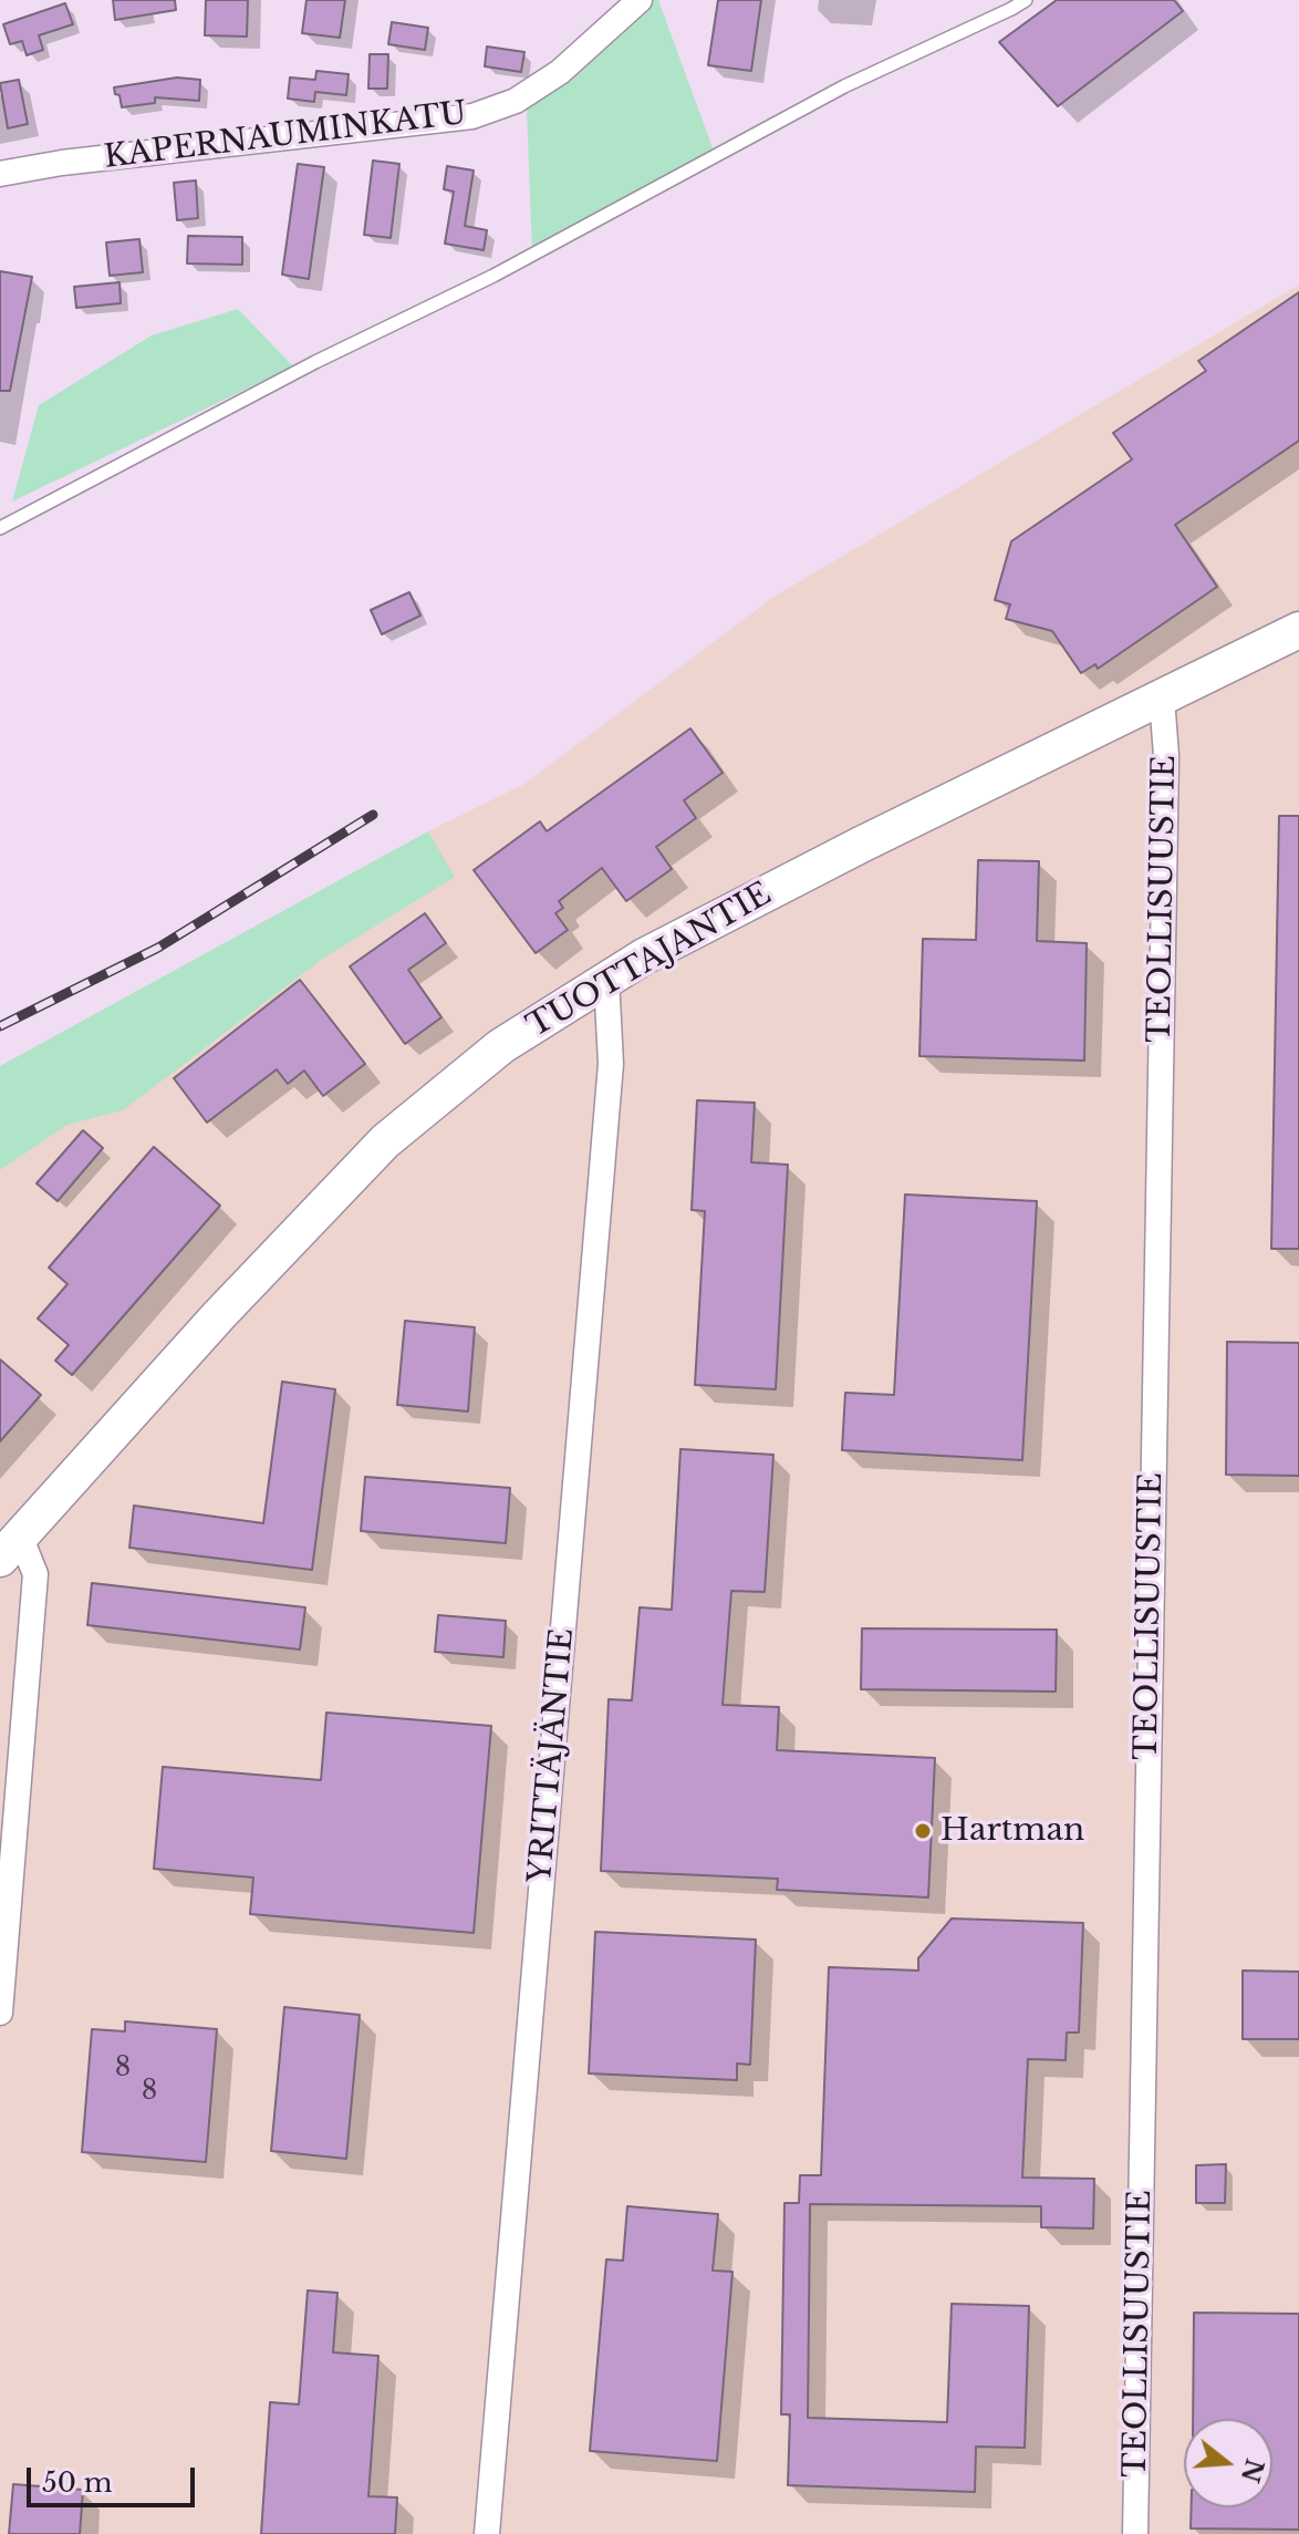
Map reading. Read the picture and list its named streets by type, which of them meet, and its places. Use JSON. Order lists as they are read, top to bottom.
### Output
{
  "streets": {
    "street": [
      "KAPERNAUMINKATU",
      "TEOLLISUUSTIE",
      "TUOTTAJANTIE",
      "YRITTÄJÄNTIE"
    ]
  },
  "crossings": [
    ["TEOLLISUUSTIE", "TUOTTAJANTIE"],
    ["TUOTTAJANTIE", "YRITTÄJÄNTIE"]
  ],
  "places": ["Hartman"],
  "house_numbers": ["8", "8"],
  "scale_bar": "50 m",
  "north": "right"
}
